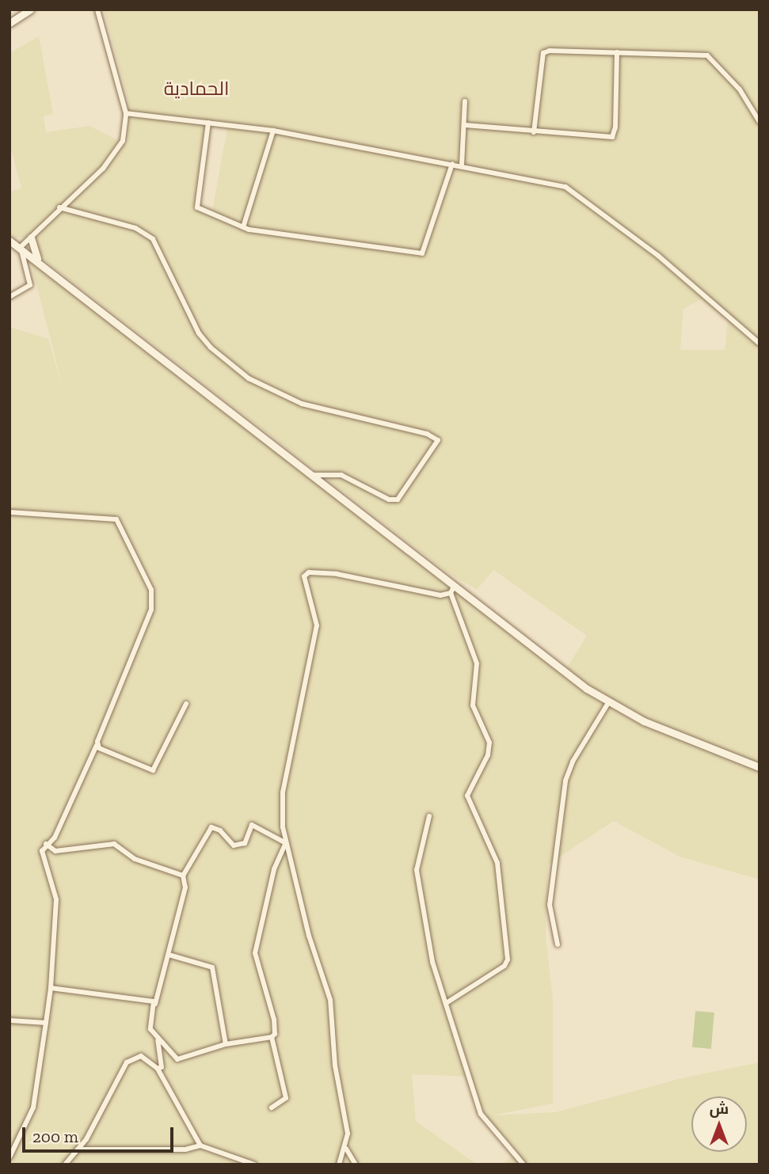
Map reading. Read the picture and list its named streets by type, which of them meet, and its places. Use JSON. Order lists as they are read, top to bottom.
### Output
{
  "districts": ["الحمادية"],
  "scale_bar": "200 m",
  "north": "top"
}
